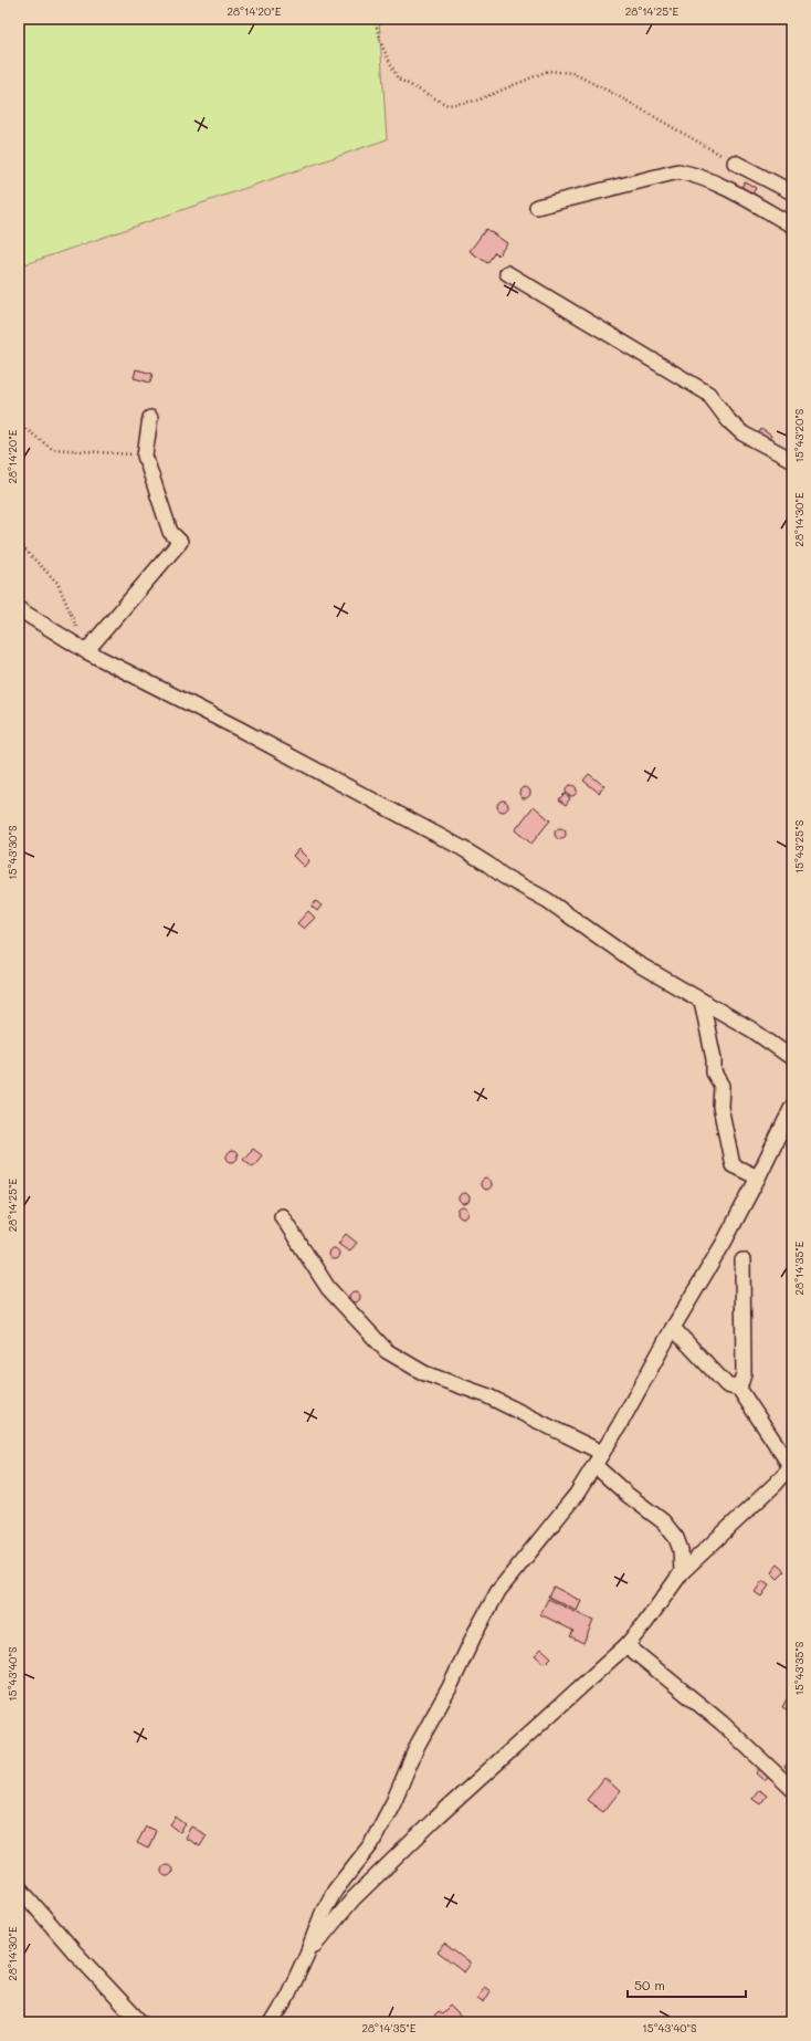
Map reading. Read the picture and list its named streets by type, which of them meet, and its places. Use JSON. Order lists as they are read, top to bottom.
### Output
{
  "scale_bar": "50 m",
  "coordinates": [
    "28°14'20\"E",
    "28°14'25\"E",
    "15°43'20\"S",
    "28°14'30\"E",
    "15°43'25\"S",
    "15°43'30\"S",
    "28°14'35\"E",
    "15°43'35\"S",
    "15°43'40\"S"
  ]
}
